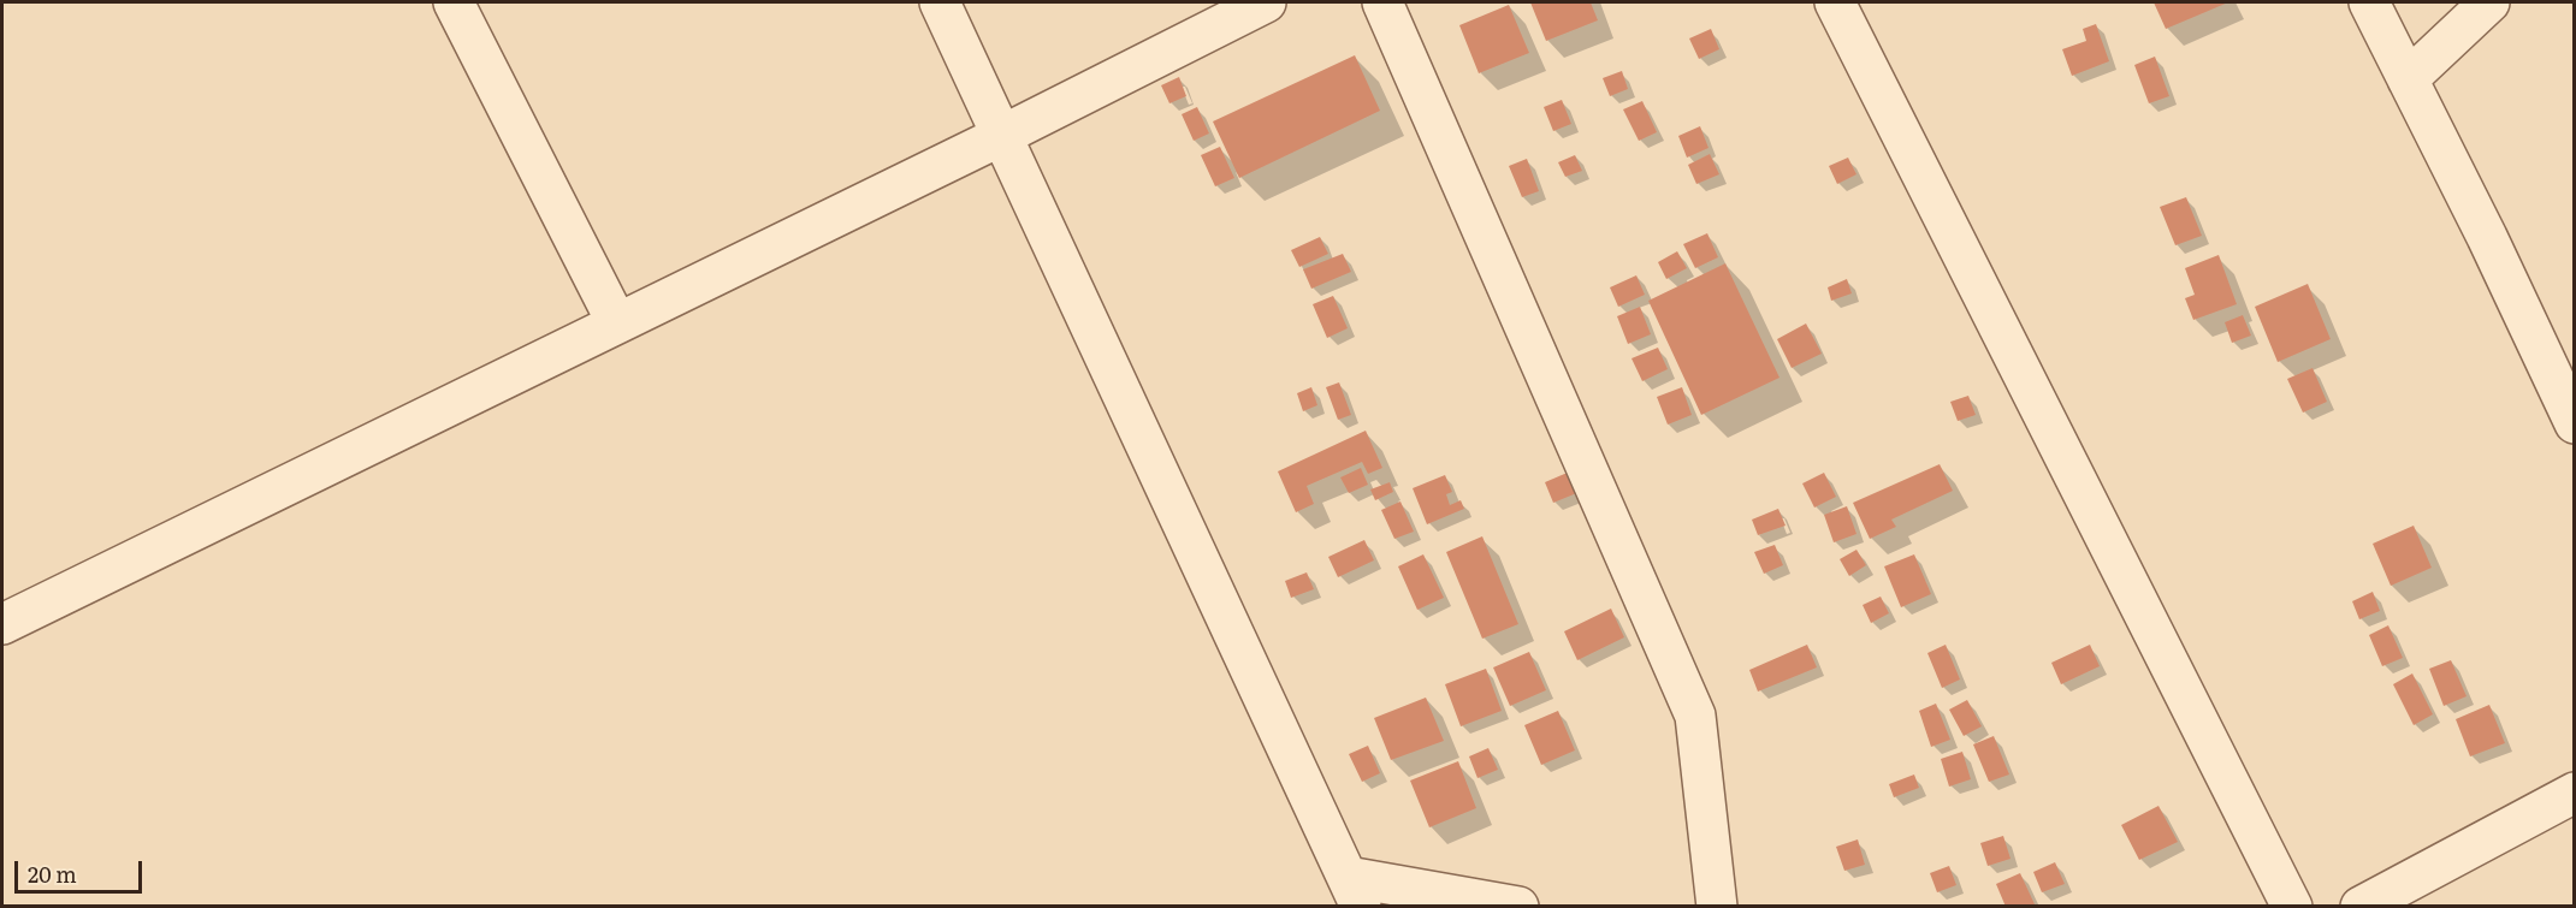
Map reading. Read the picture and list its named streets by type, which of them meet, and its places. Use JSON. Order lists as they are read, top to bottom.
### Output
{
  "scale_bar": "20 m"
}
